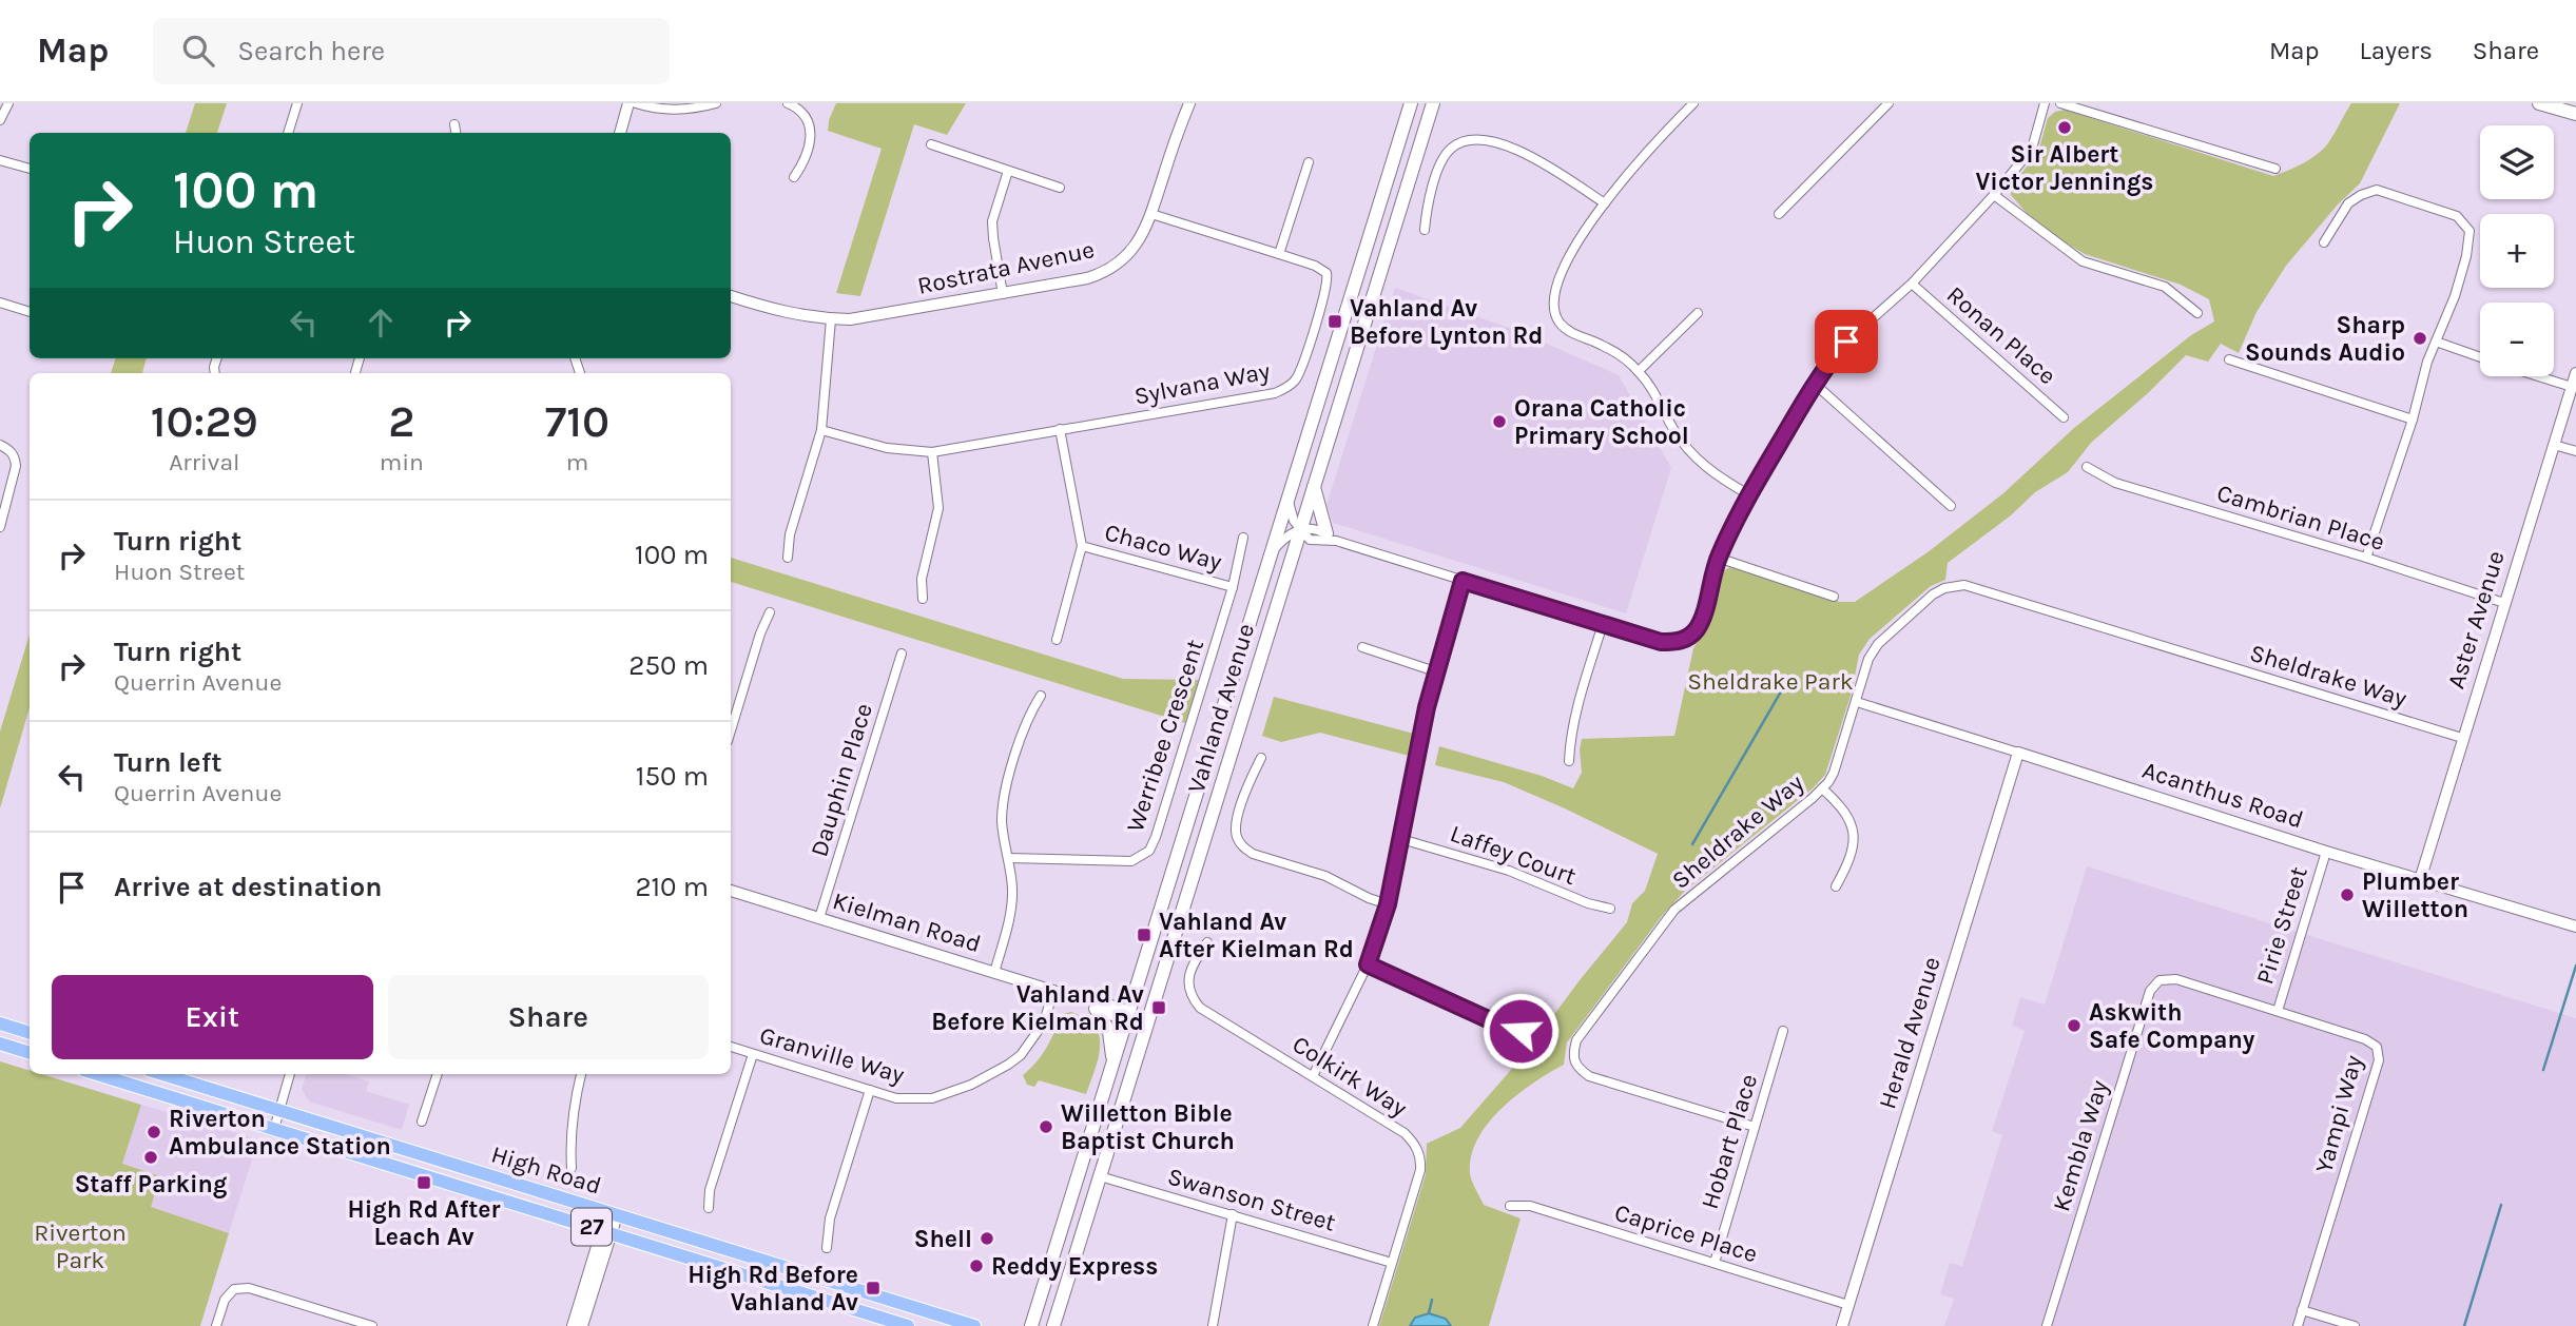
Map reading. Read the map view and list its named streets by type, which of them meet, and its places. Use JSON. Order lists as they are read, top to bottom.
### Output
{
  "streets": {
    "main road": ["Vahland Avenue", "High Road", "27"],
    "street": [
      "Rostrata Avenue",
      "Ronan Place",
      "Sylvana Way",
      "Cambrian Place",
      "Chaco Way",
      "Aster Avenue",
      "Sheldrake Way",
      "Werribee Crescent",
      "Dauphin Place",
      "Acanthus Road",
      "Laffey Court",
      "Kielman Road",
      "Pirie Street",
      "Herald Avenue",
      "Granville Way",
      "Colkirk Way",
      "Yampi Way",
      "Hobart Place",
      "Kembla Way",
      "Swanson Street",
      "Caprice Place"
    ]
  },
  "crossings": [
    ["Rostrata Avenue", "Sylvana Way"],
    ["Cambrian Place", "Aster Avenue"],
    ["Chaco Way", "Werribee Crescent"],
    ["Aster Avenue", "Sheldrake Way"],
    ["Aster Avenue", "Acanthus Road"],
    ["Sheldrake Way", "Acanthus Road"],
    ["Sheldrake Way", "Hobart Place"],
    ["Vahland Avenue", "Kielman Road"],
    ["Vahland Avenue", "Swanson Street"],
    ["Dauphin Place", "Kielman Road"],
    ["Acanthus Road", "Pirie Street"],
    ["Acanthus Road", "Herald Avenue"],
    ["Kielman Road", "Granville Way"],
    ["Pirie Street", "Yampi Way"],
    ["Herald Avenue", "Caprice Place"],
    ["Colkirk Way", "Swanson Street"],
    ["Yampi Way", "Kembla Way"],
    ["Hobart Place", "Caprice Place"]
  ],
  "parks": ["Sheldrake Park", "Riverton Park"],
  "places": {
    "other": [
      "Sir Albert Victor Jennings",
      "Sharp Sounds Audio",
      "Orana Catholic Primary School",
      "Plumber Willetton",
      "Askwith Safe Company",
      "Willetton Bible Baptist Church",
      "Riverton Ambulance Station",
      "Staff Parking",
      "Shell",
      "Reddy Express"
    ],
    "transit": [
      "Vahland Av Before Lynton Rd",
      "Vahland Av After Kielman Rd",
      "Vahland Av Before Kielman Rd",
      "High Rd After Leach Av",
      "High Rd Before Vahland Av"
    ]
  },
  "page": {
    "header": "Map",
    "search": "Search here",
    "nav": ["Map", "Layers", "Share"],
    "map_buttons": ["+", "−"],
    "turn": ["100 m", "Huon Street"],
    "eta": [
      "10:29",
      "Arrival",
      "2",
      "min",
      "710",
      "m"
    ],
    "list": [
      {
        "name": "Turn right",
        "note": "Huon Street",
        "value": "100 m"
      },
      {
        "name": "Turn right",
        "note": "Querrin Avenue",
        "value": "250 m"
      },
      {
        "name": "Turn left",
        "note": "Querrin Avenue",
        "value": "150 m"
      },
      {
        "name": "Arrive at destination",
        "value": "210 m"
      }
    ],
    "buttons": ["Exit", "Share"]
  }
}
